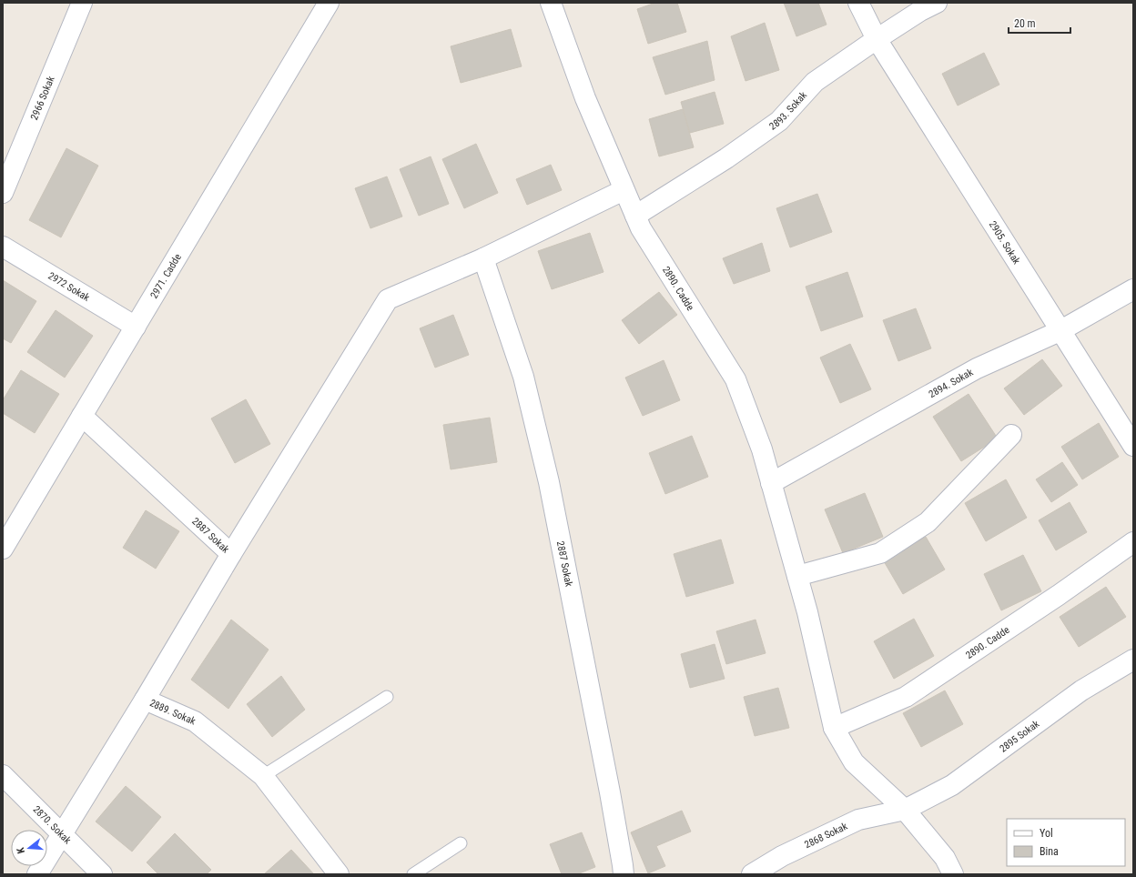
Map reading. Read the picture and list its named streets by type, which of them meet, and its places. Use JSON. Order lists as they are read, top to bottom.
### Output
{
  "streets": {
    "street": [
      "2966 Sokak",
      "2893. Sokak",
      "2905. Sokak",
      "2971. Cadde",
      "2972 Sokak",
      "2890. Cadde",
      "2894. Sokak",
      "2887 Sokak",
      "2889. Sokak",
      "2895 Sokak",
      "2870. Sokak",
      "2868 Sokak"
    ]
  },
  "crossings": [
    ["2893. Sokak", "2905. Sokak"],
    ["2893. Sokak", "2890. Cadde"],
    ["2905. Sokak", "2894. Sokak"],
    ["2971. Cadde", "2972 Sokak"],
    ["2971. Cadde", "2887 Sokak"],
    ["2890. Cadde", "2894. Sokak"],
    ["2890. Cadde", "2895 Sokak"],
    ["2890. Cadde", "2868 Sokak"],
    ["2887 Sokak", "2889. Sokak"],
    ["2889. Sokak", "2870. Sokak"],
    ["2895 Sokak", "2868 Sokak"]
  ],
  "legend": ["Yol", "Bina"],
  "scale_bar": "20 m",
  "north": "left"
}
